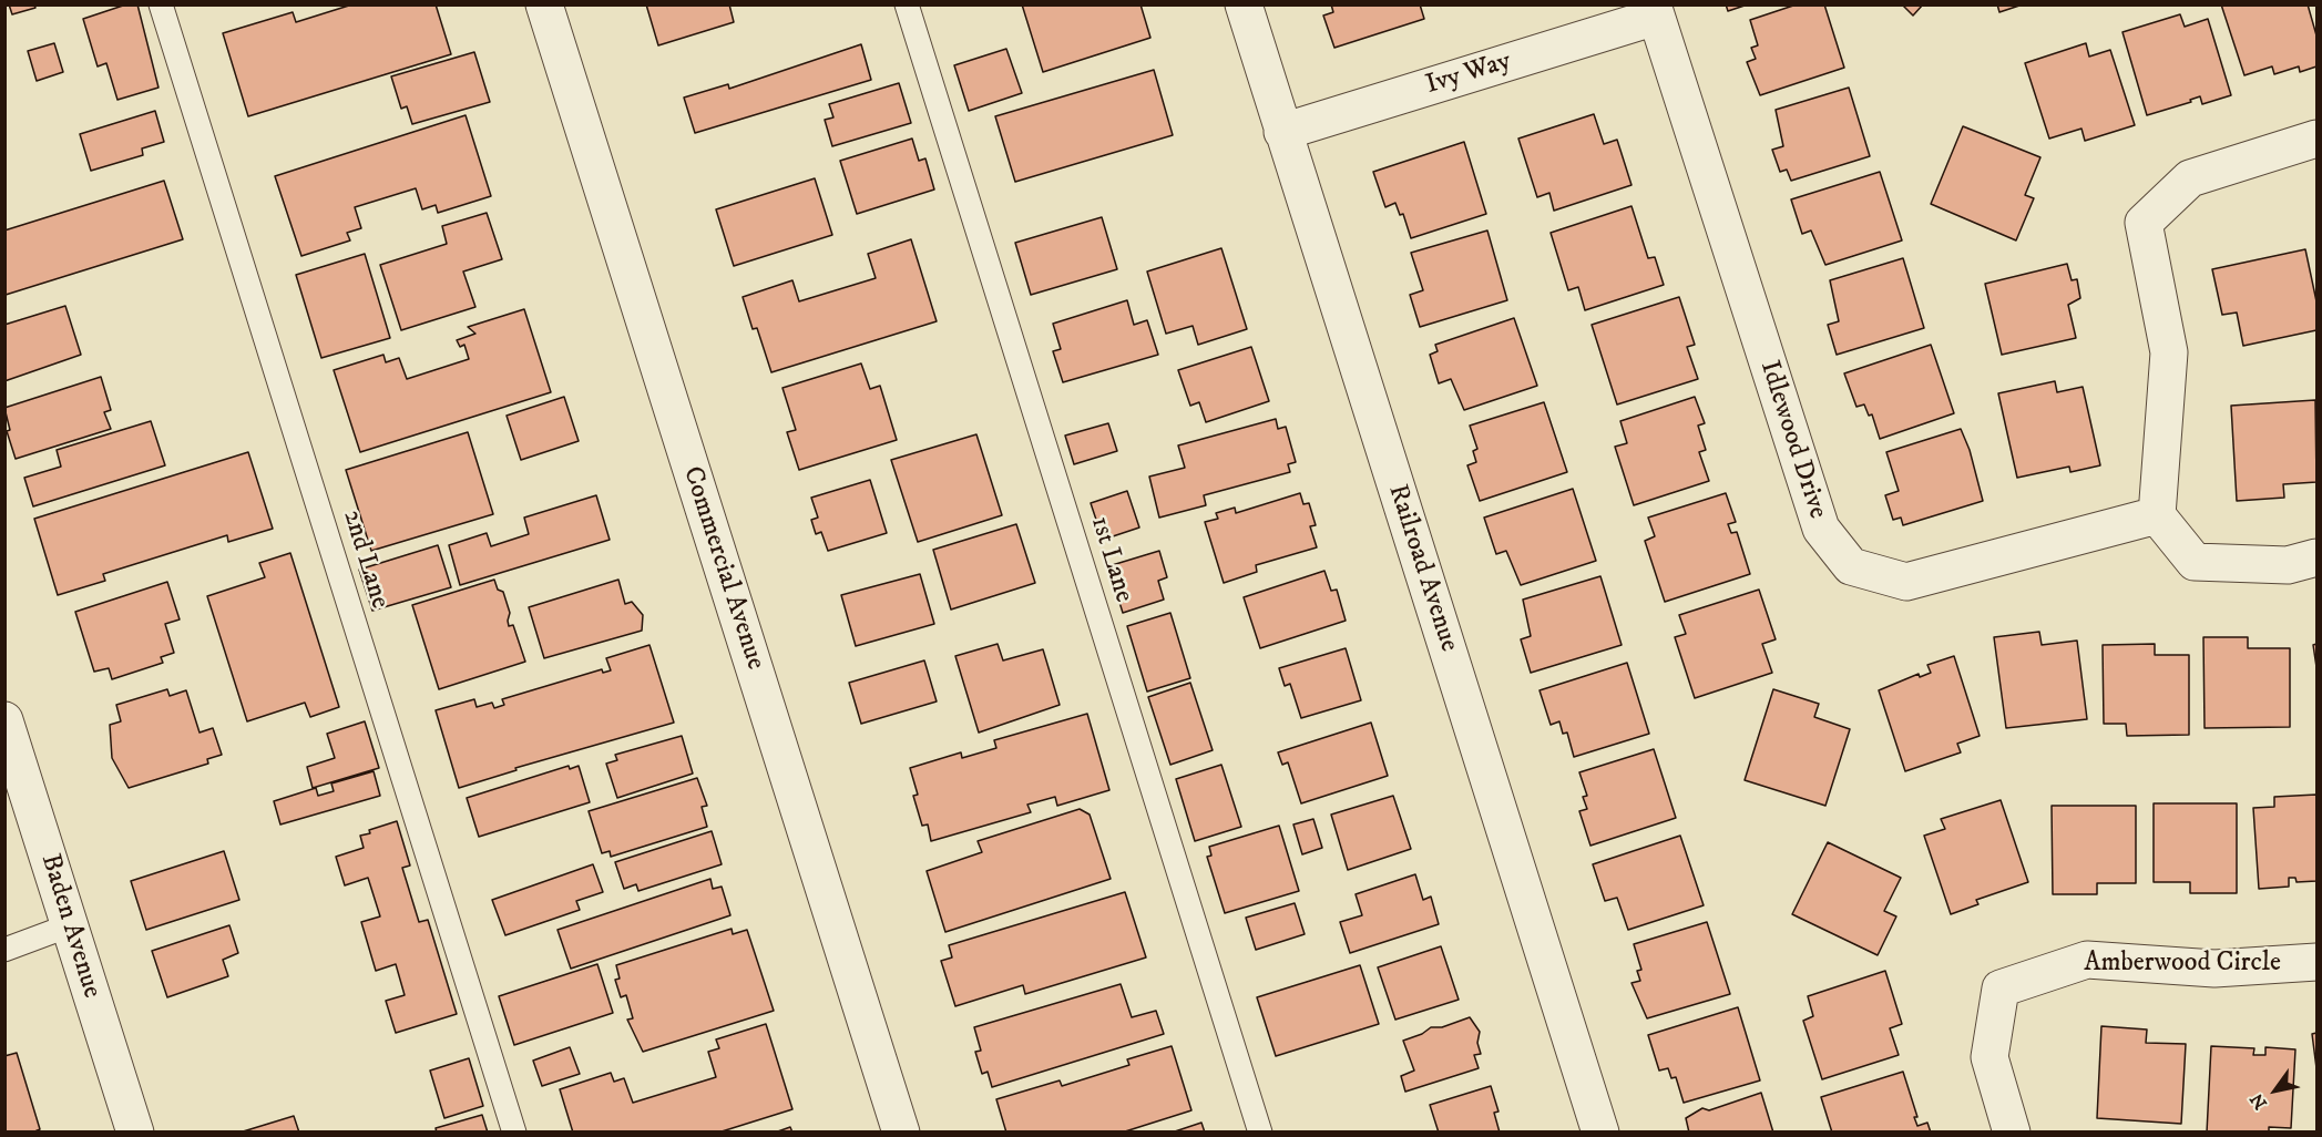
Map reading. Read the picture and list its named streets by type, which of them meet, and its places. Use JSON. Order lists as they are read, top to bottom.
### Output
{
  "streets": {
    "street": [
      "Ivy Way",
      "Idlewood Drive",
      "Commercial Avenue",
      "Railroad Avenue",
      "Baden Avenue",
      "Amberwood Circle"
    ],
    "lane": ["2nd Lane", "1st Lane"]
  },
  "crossings": [
    ["Ivy Way", "Idlewood Drive"],
    ["Ivy Way", "Railroad Avenue"]
  ],
  "north": "bottom left"
}
